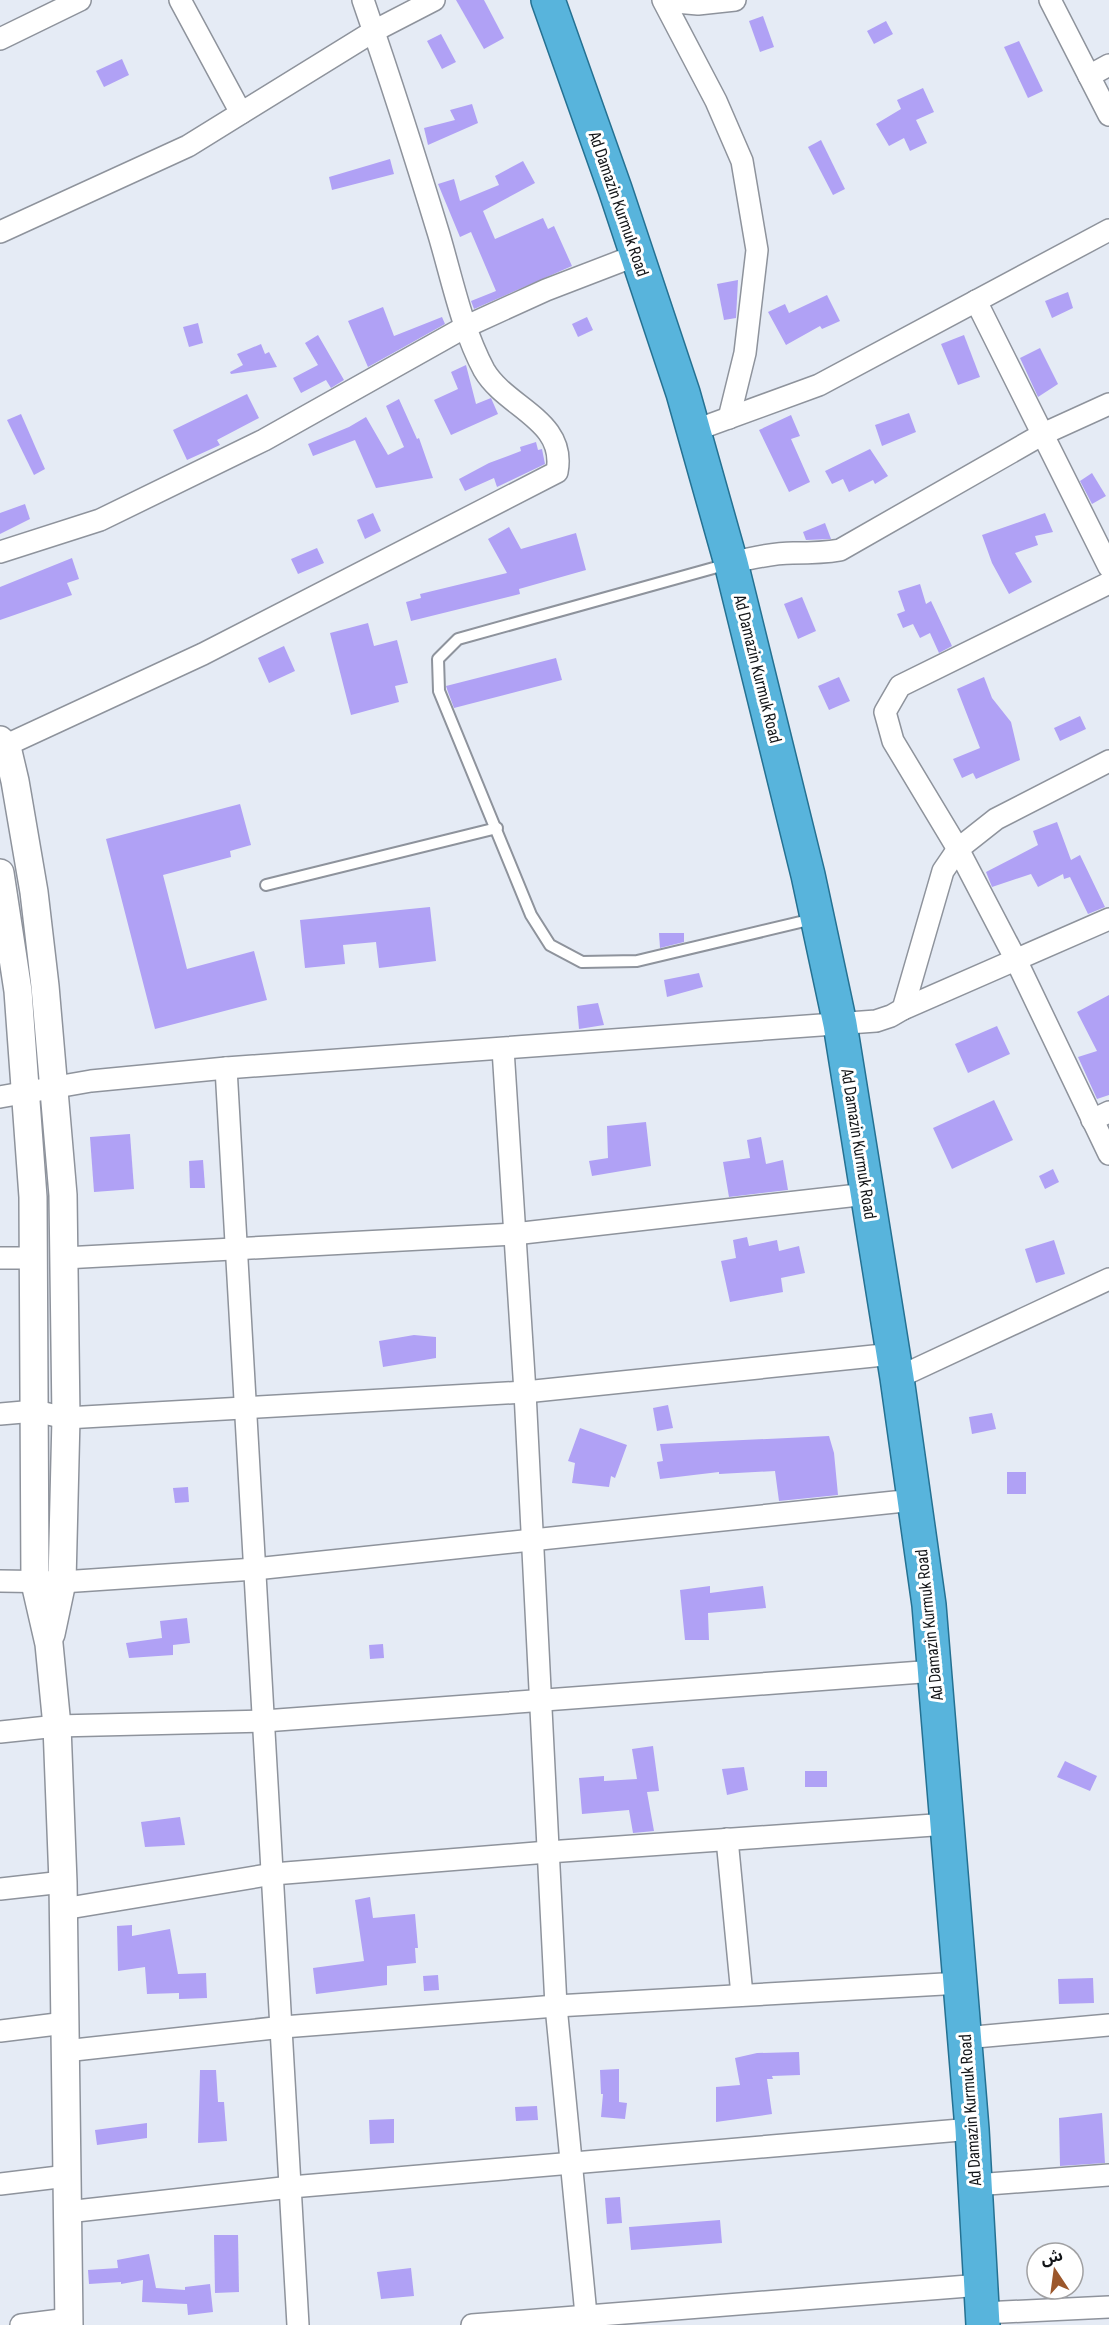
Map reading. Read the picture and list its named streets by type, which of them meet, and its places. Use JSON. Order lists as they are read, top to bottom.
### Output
{
  "streets": {
    "highway": ["Ad Damazin Kurmuk Road"]
  },
  "north": "top"
}
